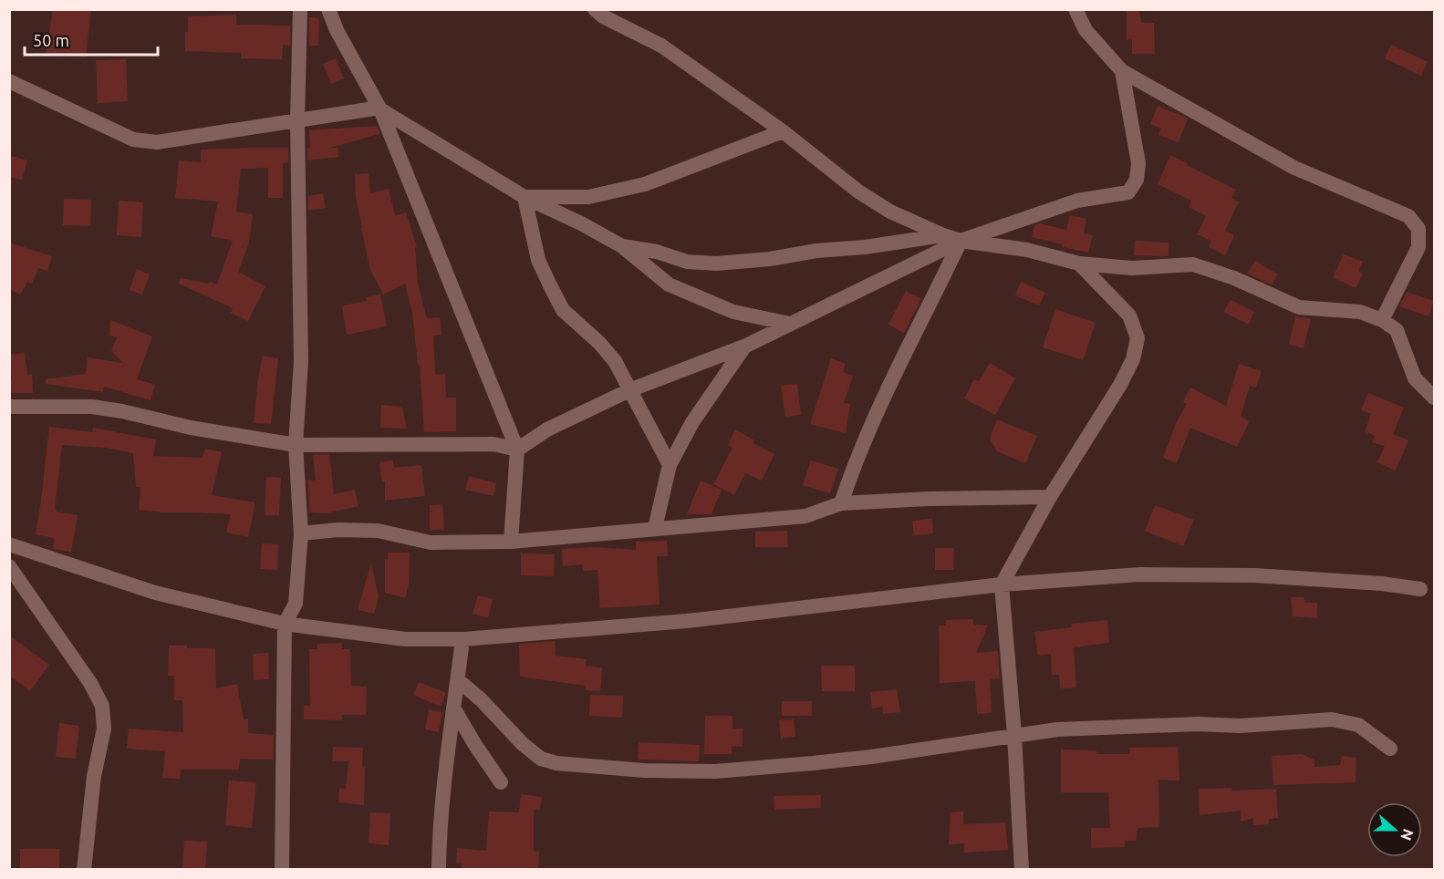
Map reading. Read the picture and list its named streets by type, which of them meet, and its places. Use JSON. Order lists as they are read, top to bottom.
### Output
{
  "scale_bar": "50 m",
  "north": "right"
}
